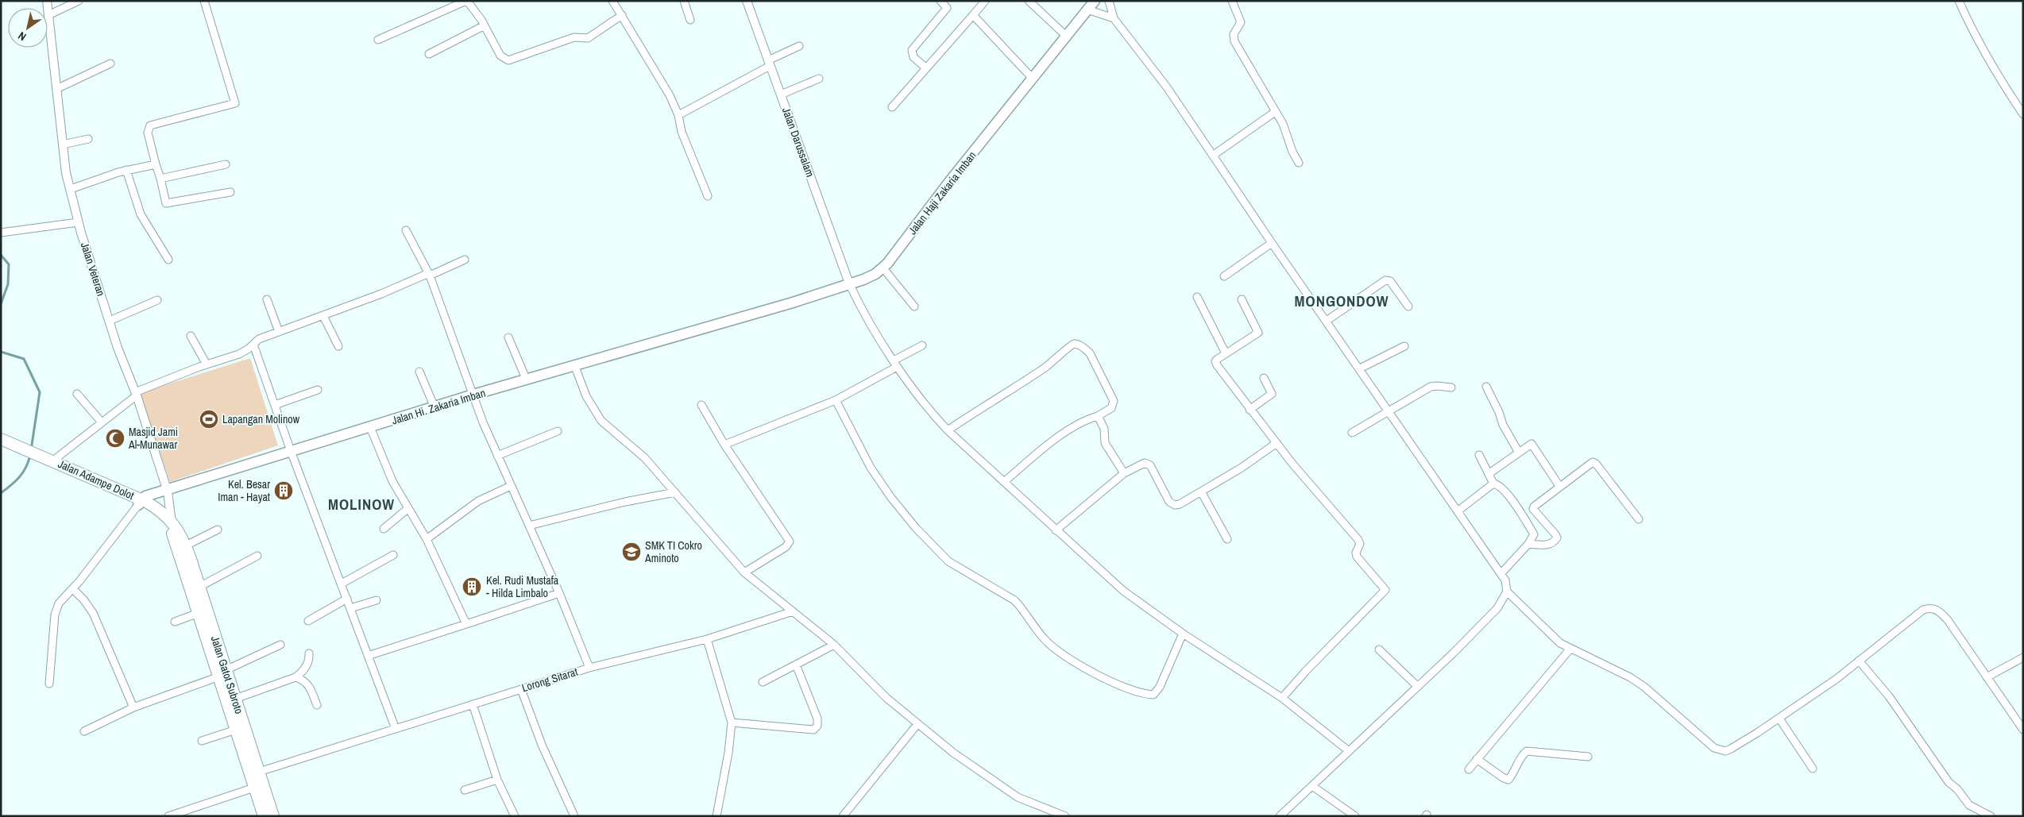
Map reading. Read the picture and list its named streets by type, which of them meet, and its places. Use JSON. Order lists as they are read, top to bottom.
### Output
{
  "streets": {
    "highway": ["Jalan Adampe Dolot", "Jalan Gatot Subroto"],
    "main road": ["Jalan Haji Zakaria Imban", "Jalan Hi. Zakaria Imban"],
    "street": ["Jalan Darussalam", "Jalan Veteran", "Lorong Sitarat"]
  },
  "crossings": [
    ["Jalan Darussalam", "Jalan Haji Zakaria Imban"],
    ["Jalan Haji Zakaria Imban", "Jalan Hi. Zakaria Imban"],
    ["Jalan Veteran", "Jalan Hi. Zakaria Imban"],
    ["Jalan Veteran", "Jalan Adampe Dolot"],
    ["Jalan Veteran", "Jalan Gatot Subroto"],
    ["Jalan Hi. Zakaria Imban", "Jalan Adampe Dolot"],
    ["Jalan Hi. Zakaria Imban", "Lorong Sitarat"],
    ["Jalan Adampe Dolot", "Jalan Gatot Subroto"],
    ["Jalan Gatot Subroto", "Lorong Sitarat"]
  ],
  "districts": ["MONGONDOW", "MOLINOW"],
  "places": {
    "sports": ["Lapangan Molinow"],
    "mosque": ["Masjid Jami Al-Munawar"],
    "building": ["Kel. Besar Iman - Hayat", "Kel. Rudi Mustafa - Hilda Limbalo"],
    "school or university": ["SMK TI Cokro Aminoto"]
  },
  "north": "bottom left"
}
